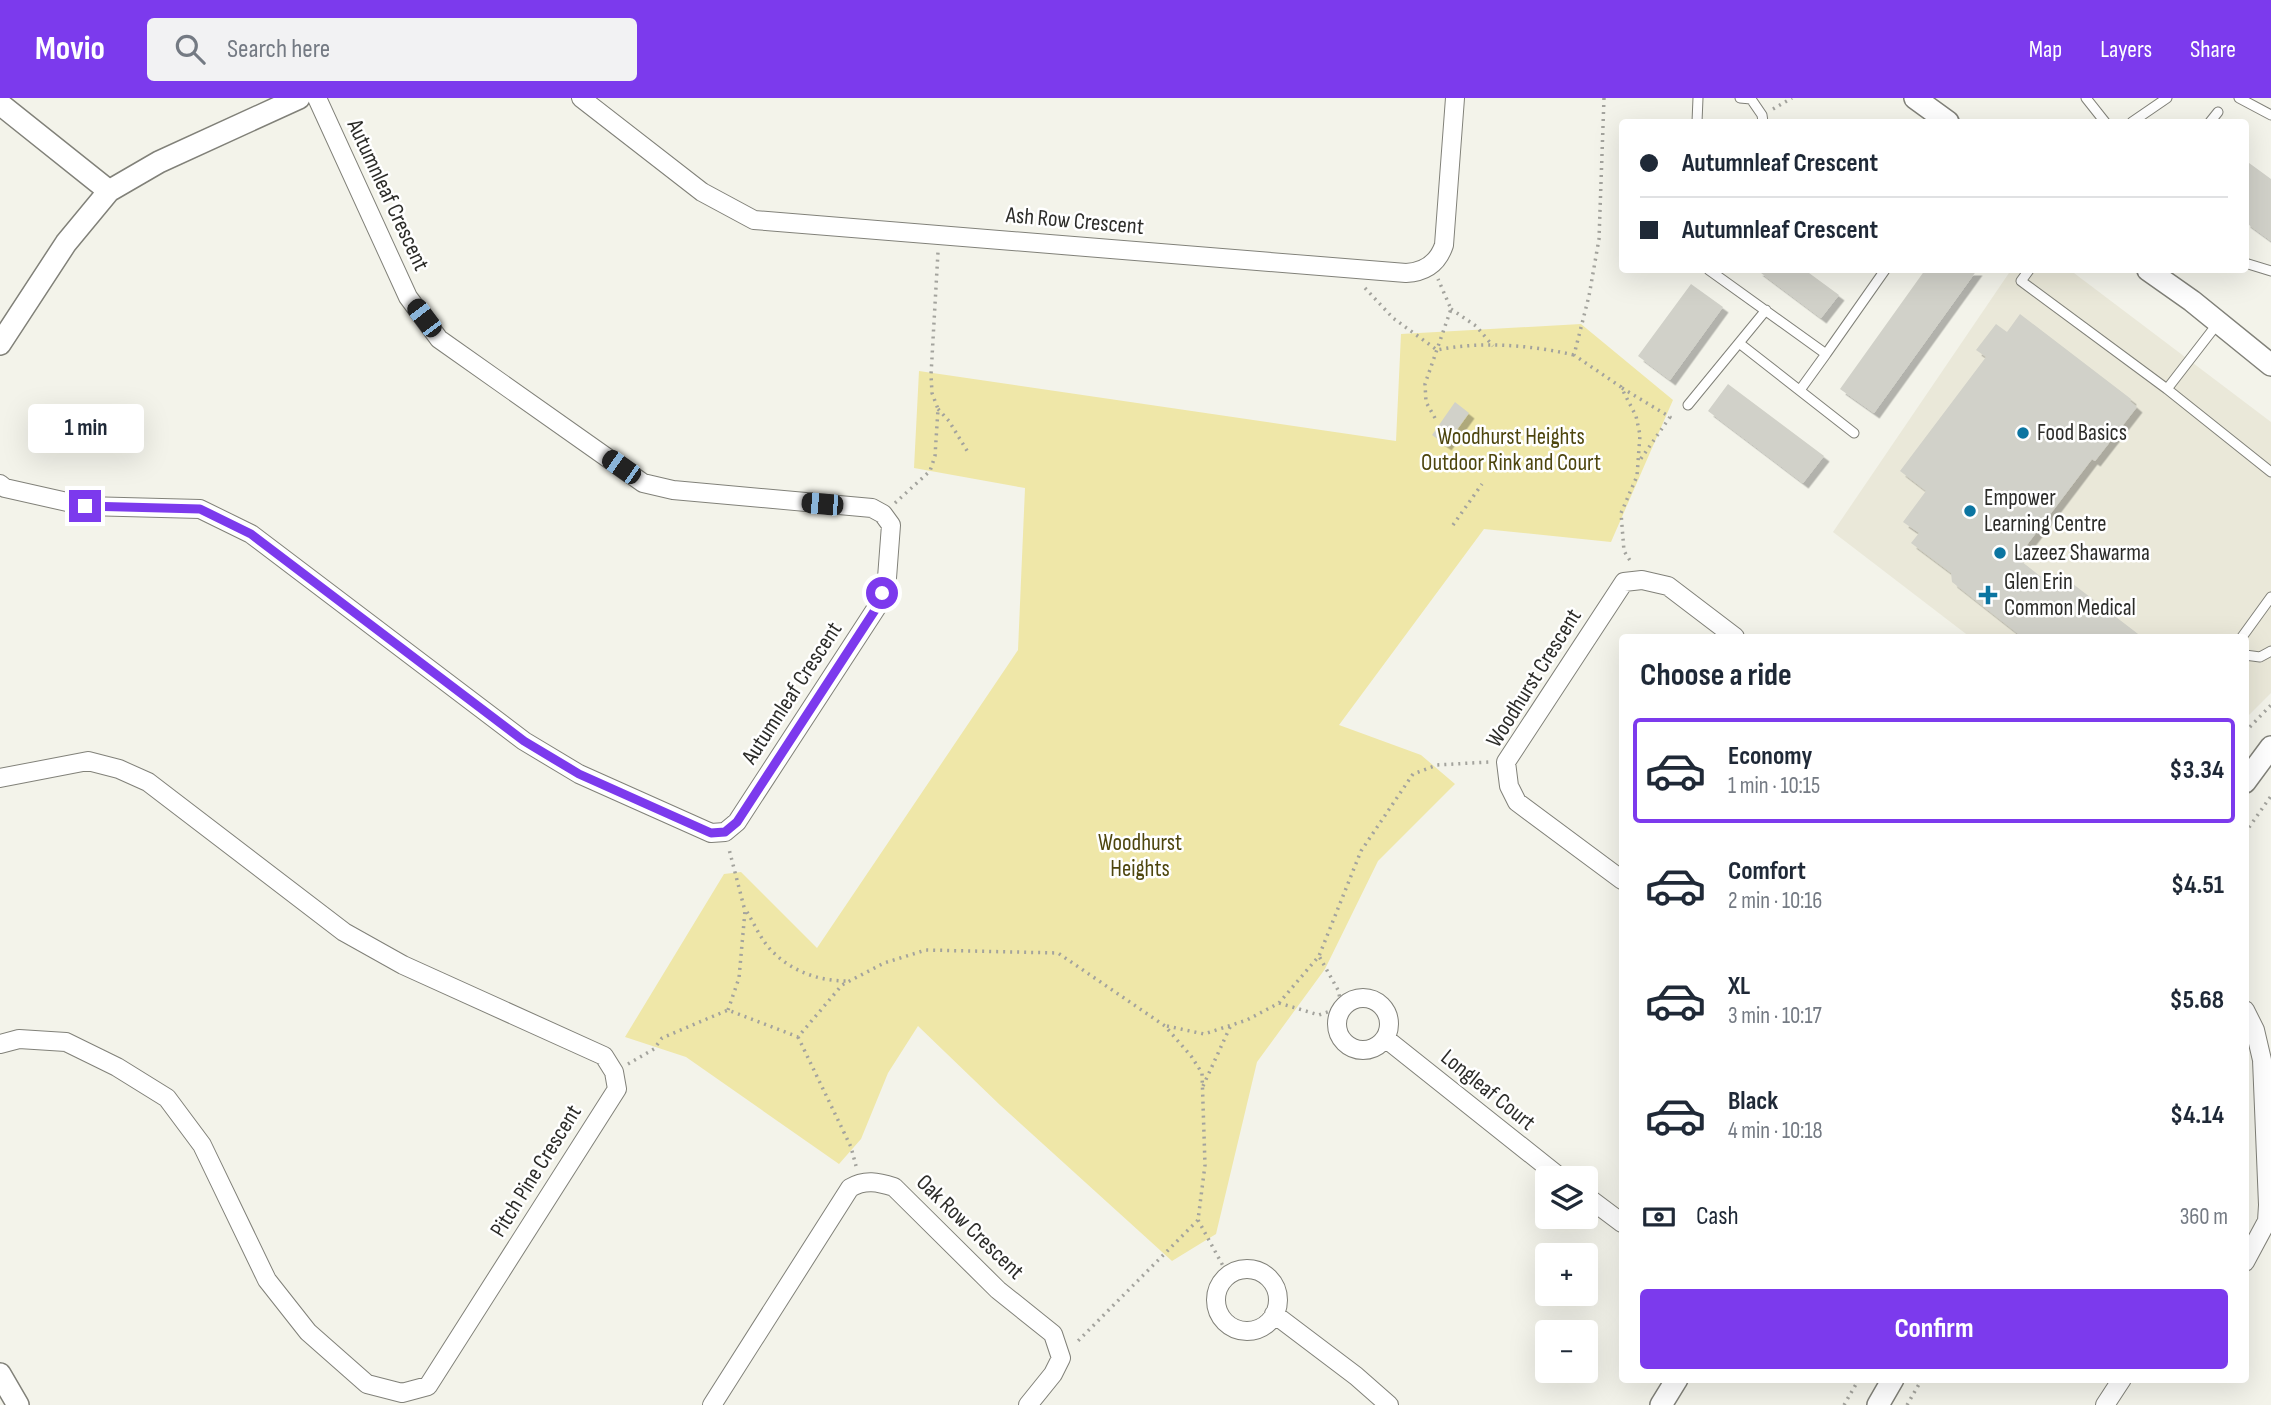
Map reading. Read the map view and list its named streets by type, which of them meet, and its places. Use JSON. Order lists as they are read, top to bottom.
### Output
{
  "streets": {
    "street": [
      "Autumnleaf Crescent",
      "Ash Row Crescent",
      "Woodhurst Crescent",
      "Longleaf Court",
      "Pitch Pine Crescent",
      "Oak Row Crescent"
    ]
  },
  "parks": ["Woodhurst Heights Outdoor Rink and Court", "Woodhurst Heights"],
  "places": {
    "other": ["Food Basics", "Empower Learning Centre", "Lazeez Shawarma"],
    "health": ["Glen Erin Common Medical"]
  },
  "page": {
    "header": "Movio",
    "search": "Search here",
    "nav": ["Map", "Layers", "Share"],
    "banner": ["Autumnleaf Crescent", "Autumnleaf Crescent"],
    "bubble": "1 min",
    "heading": "Choose a ride",
    "list": [
      {
        "name": "Economy",
        "note": "1 min · 10:15",
        "value": "$3.34"
      },
      {
        "name": "Comfort",
        "note": "2 min · 10:16",
        "value": "$4.51"
      },
      {
        "name": "XL",
        "note": "3 min · 10:17",
        "value": "$5.68"
      },
      {
        "name": "Black",
        "note": "4 min · 10:18",
        "value": "$4.14"
      }
    ],
    "map_buttons": ["+", "−"],
    "pay": ["Cash", "360 m"],
    "buttons": "Confirm"
  }
}
